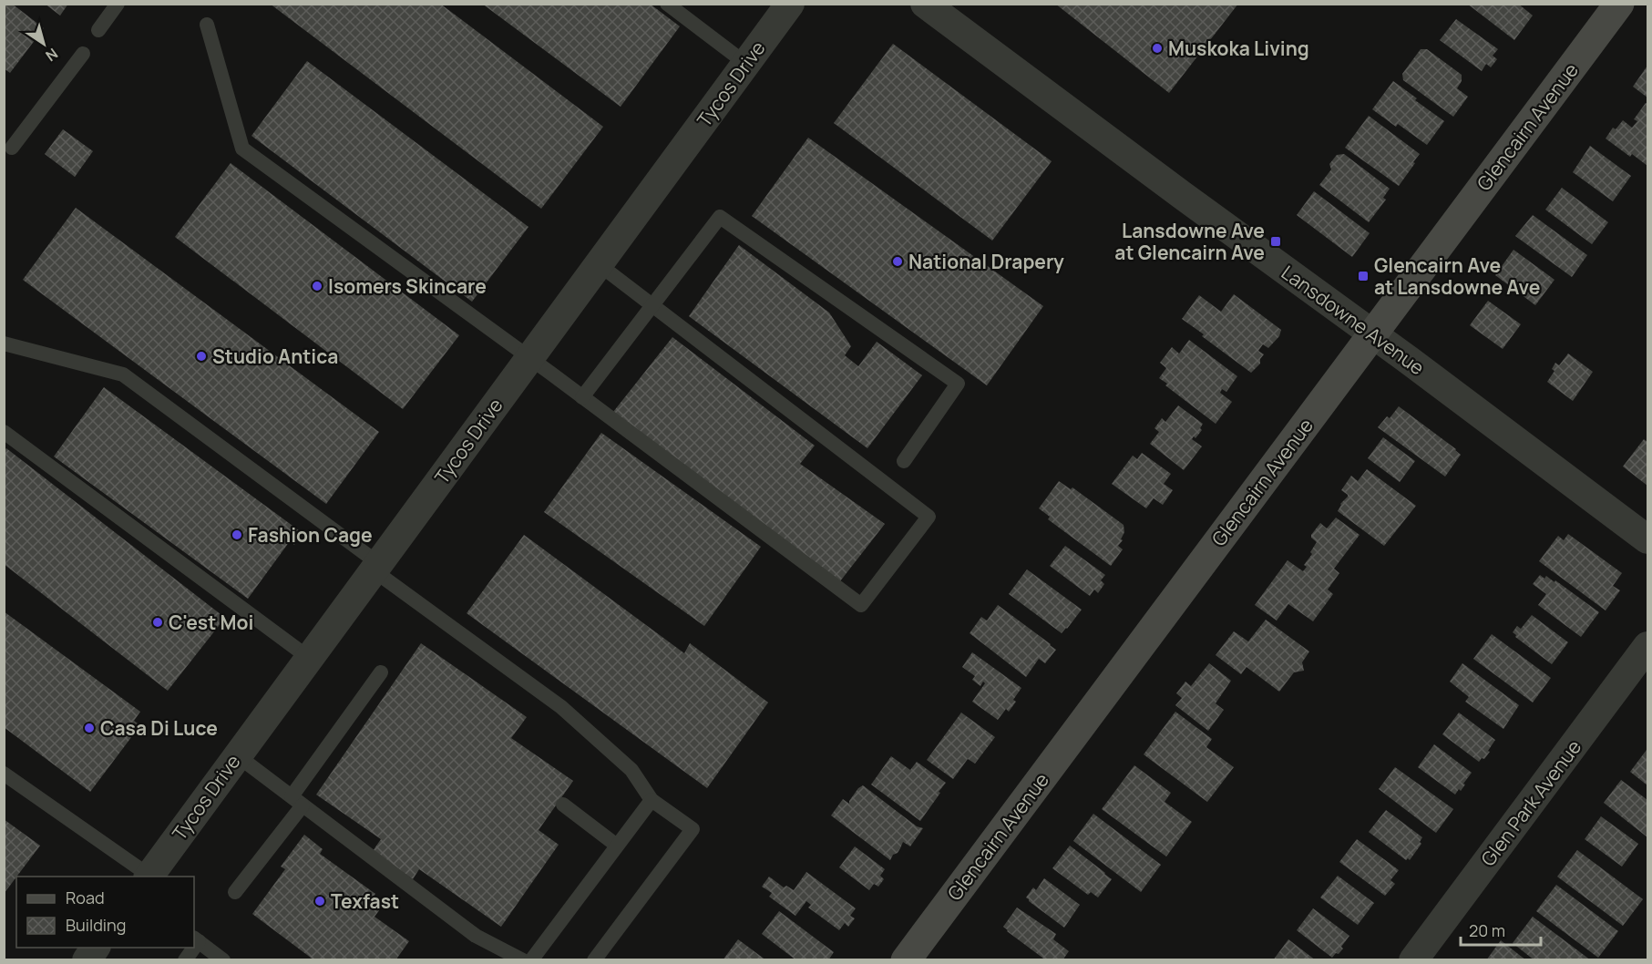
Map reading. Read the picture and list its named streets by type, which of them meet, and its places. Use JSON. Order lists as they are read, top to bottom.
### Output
{
  "streets": {
    "street": [
      "Tycos Drive",
      "Glencairn Avenue",
      "Lansdowne Avenue",
      "Glen Park Avenue"
    ]
  },
  "crossings": [
    ["Glencairn Avenue", "Lansdowne Avenue"]
  ],
  "places": {
    "other": [
      "Muskoka Living",
      "National Drapery",
      "Isomers Skincare",
      "Studio Antica",
      "Fashion Cage",
      "C'est Moi",
      "Casa Di Luce",
      "Texfast"
    ],
    "transit": ["Lansdowne Ave at Glencairn Ave", "Glencairn Ave at Lansdowne Ave"]
  },
  "legend": ["Road", "Building"],
  "scale_bar": "20 m",
  "north": "bottom right"
}
